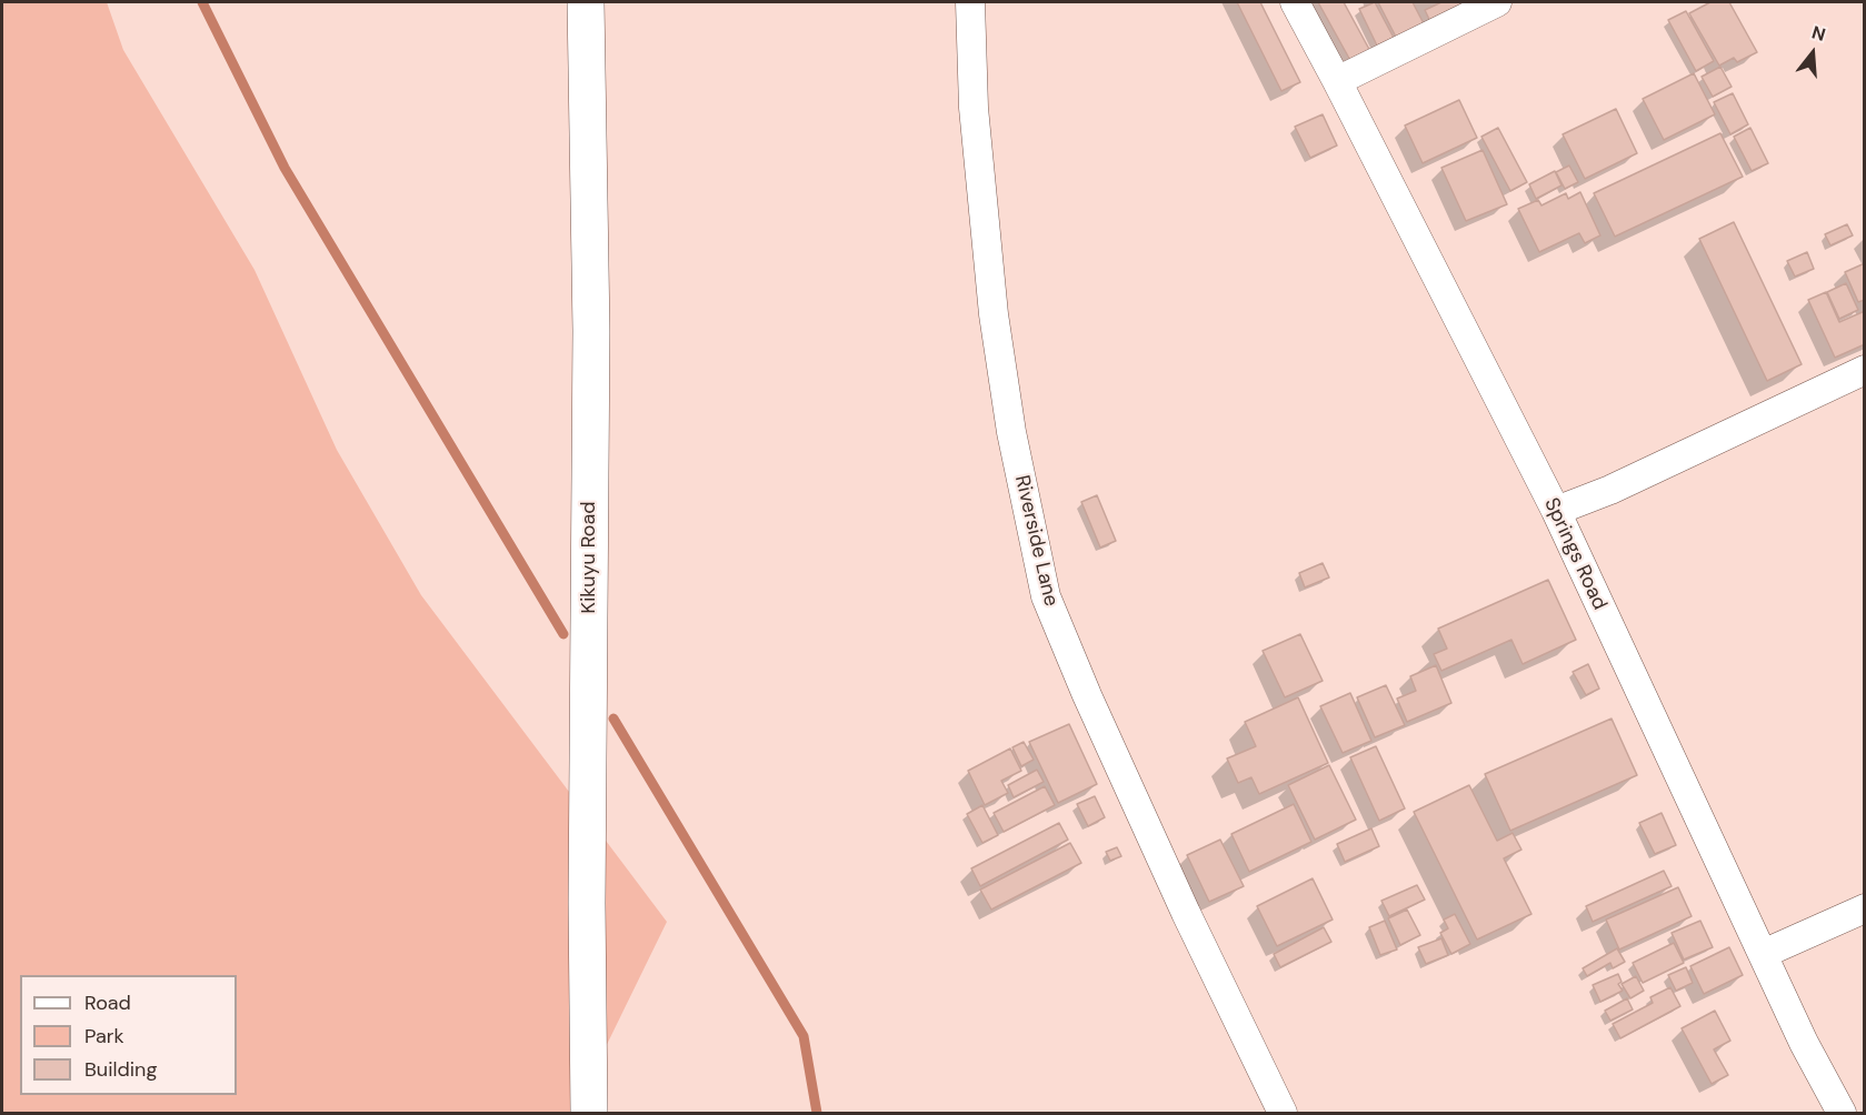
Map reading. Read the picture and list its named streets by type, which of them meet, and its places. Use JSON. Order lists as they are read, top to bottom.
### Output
{
  "streets": {
    "main road": ["Kikuyu Road"],
    "street": ["Riverside Lane", "Springs Road"]
  },
  "legend": ["Road", "Park", "Building"],
  "north": "top"
}
